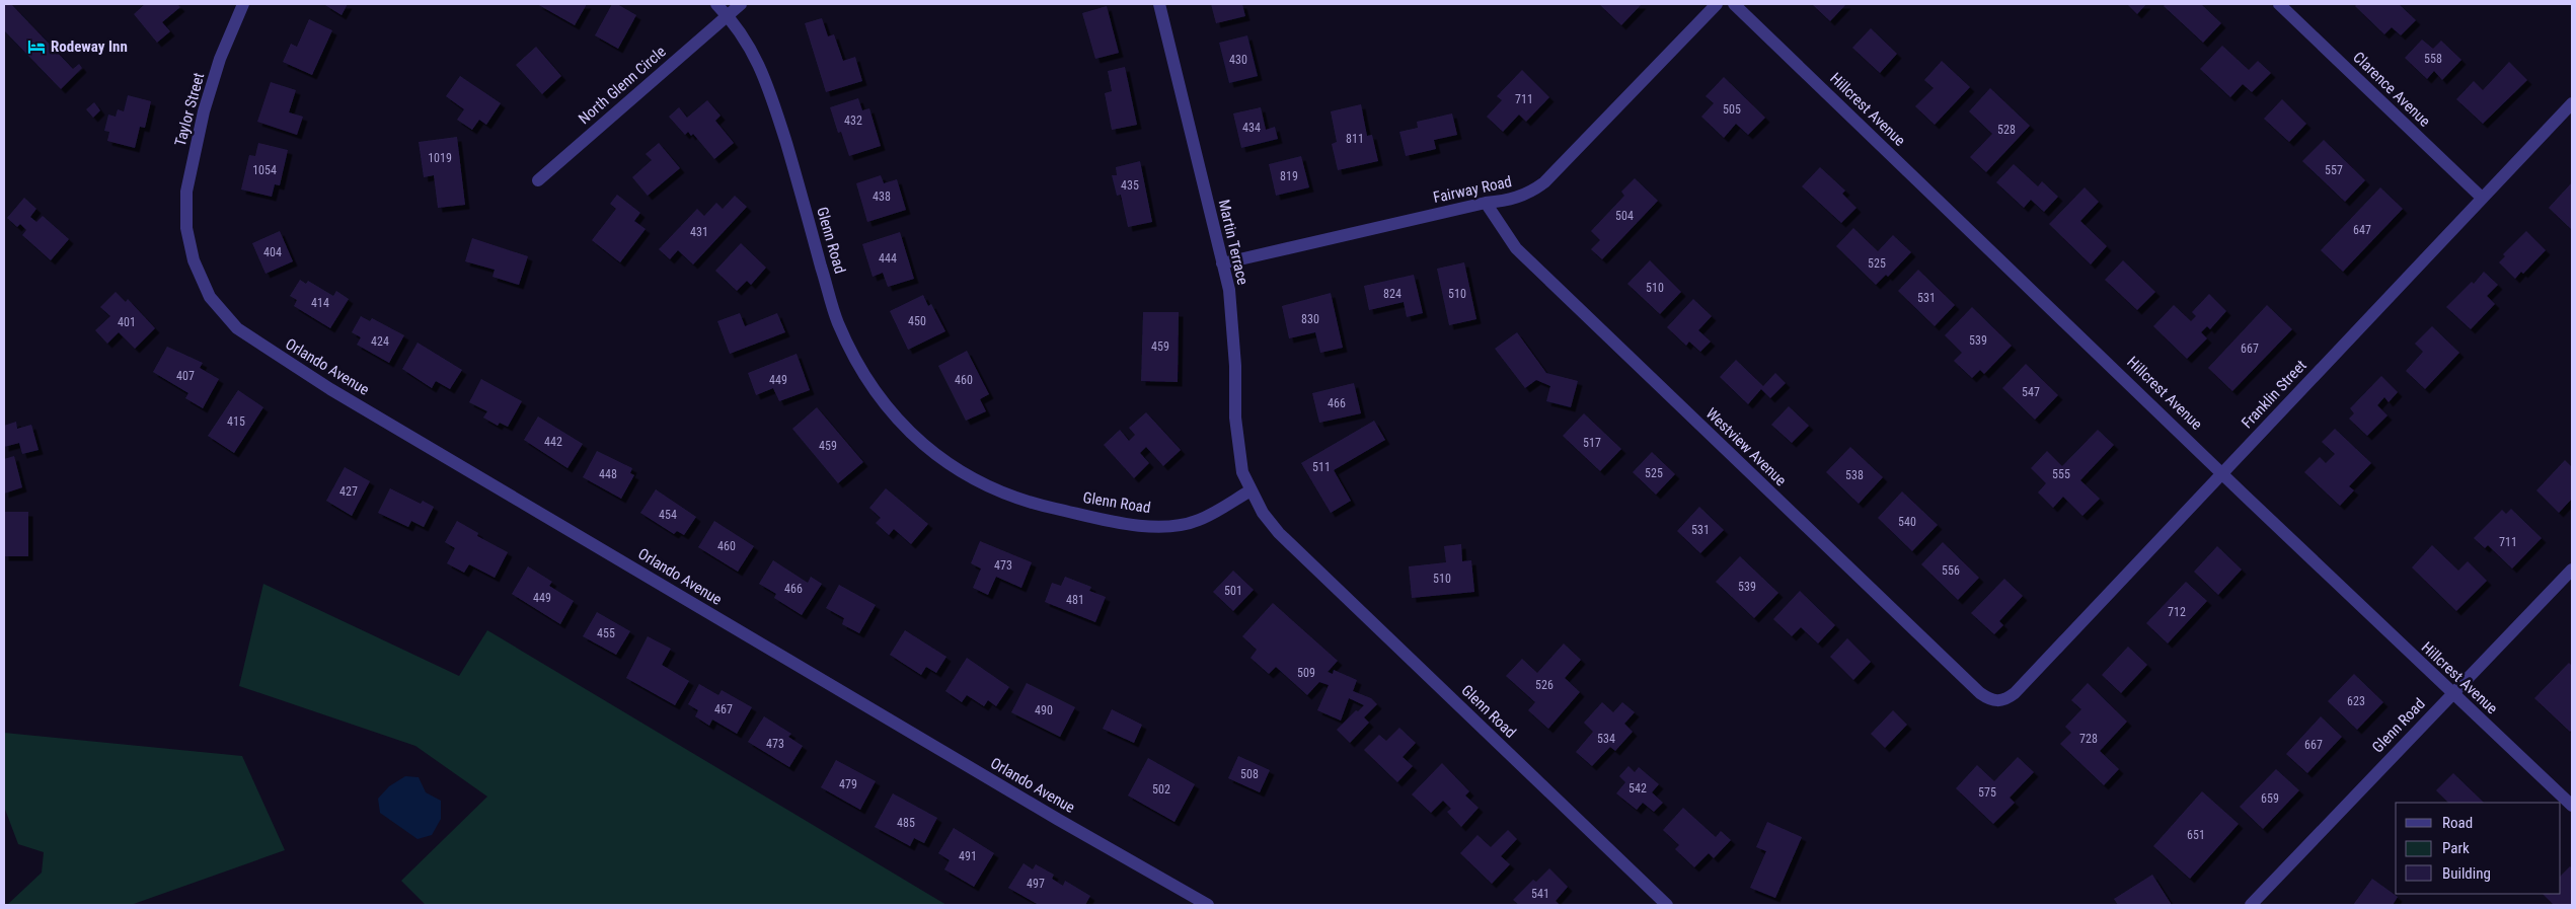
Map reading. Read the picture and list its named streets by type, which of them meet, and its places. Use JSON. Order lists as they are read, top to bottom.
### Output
{
  "streets": {
    "street": [
      "North Glenn Circle",
      "Clarence Avenue",
      "Taylor Street",
      "Hillcrest Avenue",
      "Fairway Road",
      "Glenn Road",
      "Martin Terrace",
      "Orlando Avenue",
      "Franklin Street",
      "Westview Avenue"
    ]
  },
  "crossings": [
    ["North Glenn Circle", "Glenn Road"],
    ["Clarence Avenue", "Franklin Street"],
    ["Taylor Street", "Orlando Avenue"],
    ["Hillcrest Avenue", "Glenn Road"],
    ["Hillcrest Avenue", "Franklin Street"],
    ["Fairway Road", "Martin Terrace"],
    ["Fairway Road", "Westview Avenue"],
    ["Glenn Road", "Martin Terrace"],
    ["Franklin Street", "Westview Avenue"]
  ],
  "places": {
    "hotel": ["Rodeway Inn"]
  },
  "house_numbers": [
    "558",
    "430",
    "711",
    "505",
    "432",
    "434",
    "528",
    "811",
    "1019",
    "1054",
    "557",
    "819",
    "435",
    "438",
    "504",
    "647",
    "431",
    "404",
    "444",
    "525",
    "510",
    "824",
    "510",
    "531",
    "414",
    "830",
    "450",
    "401",
    "539",
    "424",
    "459",
    "667",
    "407",
    "449",
    "460",
    "547",
    "466",
    "415",
    "442",
    "517",
    "459",
    "511",
    "525",
    "448",
    "555",
    "538",
    "427",
    "454",
    "540",
    "531",
    "711",
    "460",
    "473",
    "556",
    "510",
    "539",
    "466",
    "501",
    "449",
    "481",
    "712",
    "455",
    "509",
    "526",
    "623",
    "467",
    "490",
    "534",
    "728",
    "473",
    "667",
    "508",
    "479",
    "542",
    "502",
    "575",
    "659",
    "485",
    "651",
    "491",
    "497",
    "541"
  ],
  "legend": ["Road", "Park", "Building"]
}
